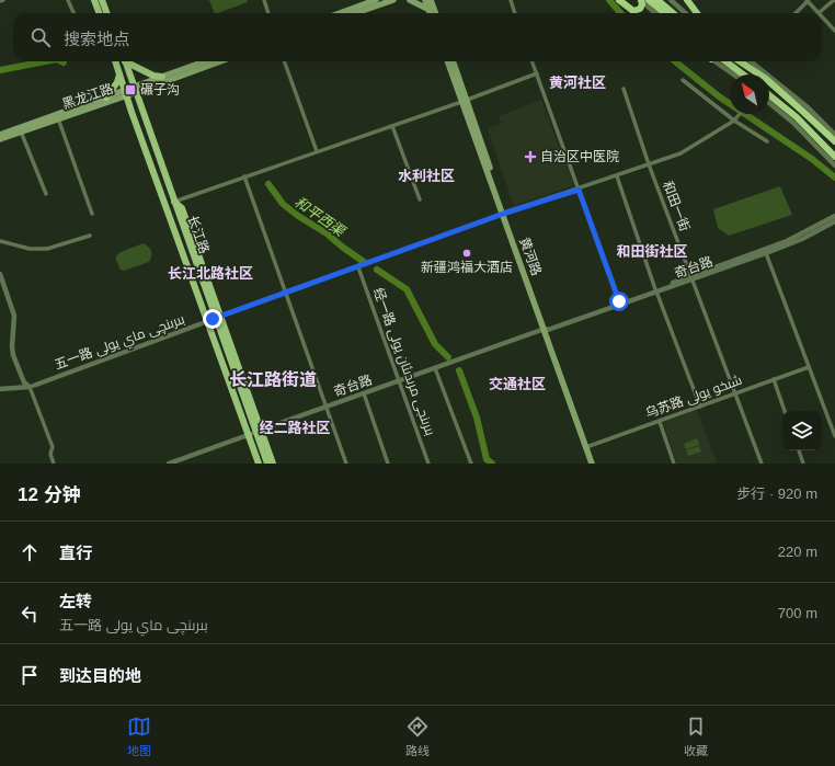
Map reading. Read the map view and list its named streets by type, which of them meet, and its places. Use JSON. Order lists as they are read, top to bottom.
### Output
{
  "streets": {
    "main road": ["黑龙江路", "长江路", "黄河路"],
    "street": [
      "和田一街",
      "奇台路",
      "五一路 بىرىنچى ماي يولى",
      "经一路 بىرىنجى مرىدىئان يولى",
      "乌苏路 شىخو يولى"
    ]
  },
  "crossings": [
    ["黑龙江路", "长江路"],
    ["和田一街", "奇台路"],
    ["和田一街", "五一路 بىرىنچى ماي يولى"],
    ["和田一街", "乌苏路 شىخو يولى"],
    ["长江路", "奇台路"],
    ["长江路", "五一路 بىرىنچى ماي يولى"],
    ["黄河路", "奇台路"],
    ["黄河路", "五一路 بىرىنچى ماي يولى"],
    ["黄河路", "乌苏路 شىخو يولى"],
    ["奇台路", "经一路 بىرىنجى مرىدىئان يولى"],
    ["五一路 بىرىنچى ماي يولى", "经一路 بىرىنجى مرىدىئان يولى"]
  ],
  "districts": [
    "黄河社区",
    "水利社区",
    "和田街社区",
    "长江北路社区",
    "长江路街道",
    "交通社区",
    "经二路社区"
  ],
  "water": ["和平西渠"],
  "places": {
    "transit": ["碾子沟"],
    "health": ["自治区中医院"],
    "other": ["新疆鸿福大酒店"]
  },
  "north": "top left",
  "page": {
    "search": "搜索地点",
    "heading": ["12 分钟", "步行 · 920 m"],
    "list": [
      ["直行", "220 m"],
      ["左转", "五一路 بىرىنچى ماي يولى", "700 m"],
      "到达目的地"
    ],
    "nav": ["地图", "路线", "收藏"]
  }
}
